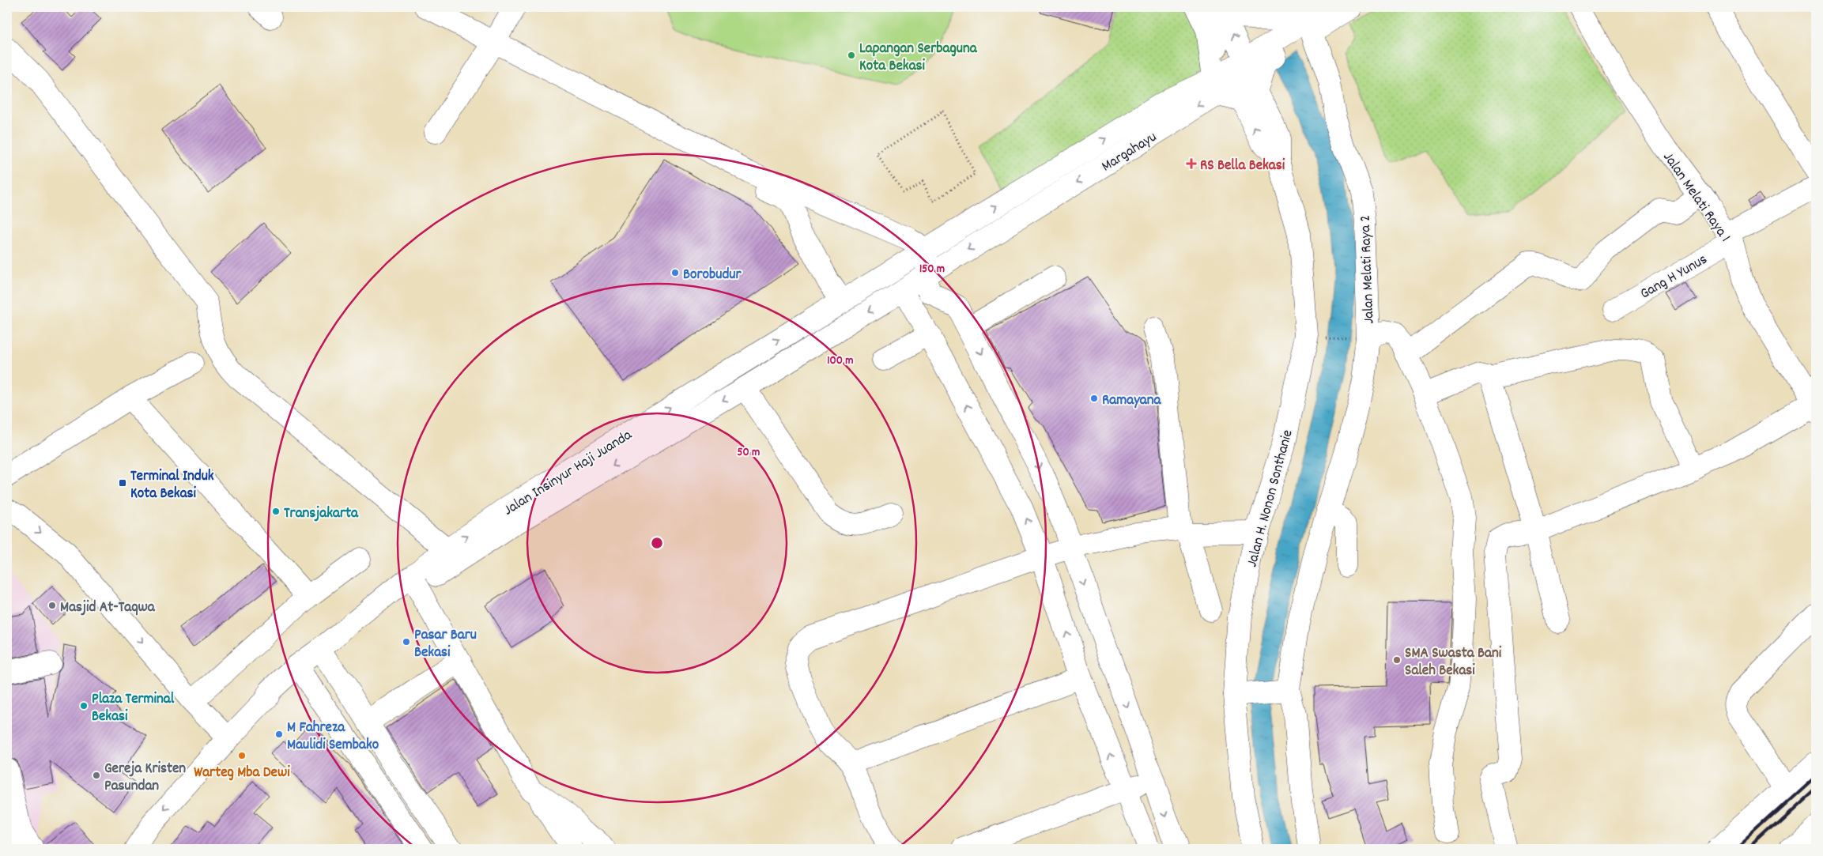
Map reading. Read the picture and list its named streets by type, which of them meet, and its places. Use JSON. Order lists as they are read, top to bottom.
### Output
{
  "streets": {
    "street": [
      "Margahayu",
      "Jalan Melati Raya 1",
      "Jalan Melati Raya 2",
      "Gang H Yunus",
      "Jalan Insinyur Haji Juanda",
      "Jalan H. Nonon Sonthanie"
    ]
  },
  "crossings": [
    ["Margahayu", "Jalan Insinyur Haji Juanda"],
    ["Margahayu", "Jalan H. Nonon Sonthanie"],
    ["Jalan Melati Raya 1", "Gang H Yunus"],
    ["Jalan Insinyur Haji Juanda", "Jalan H. Nonon Sonthanie"]
  ],
  "one_way": ["Margahayu"],
  "places": {
    "other": [
      "Lapangan Serbaguna Kota Bekasi",
      "Borobudur",
      "Ramayana",
      "Transjakarta",
      "Masjid At-Taqwa",
      "Pasar Baru Bekasi",
      "SMA Swasta Bani Saleh Bekasi",
      "Plaza Terminal Bekasi",
      "M Fahreza Maulidi Sembako",
      "Warteg Mba Dewi",
      "Gereja Kristen Pasundan"
    ],
    "health": ["RS Bella Bekasi"],
    "transit": ["Terminal Induk Kota Bekasi"]
  },
  "rings": ["150 m", "100 m", "50 m"]
}
